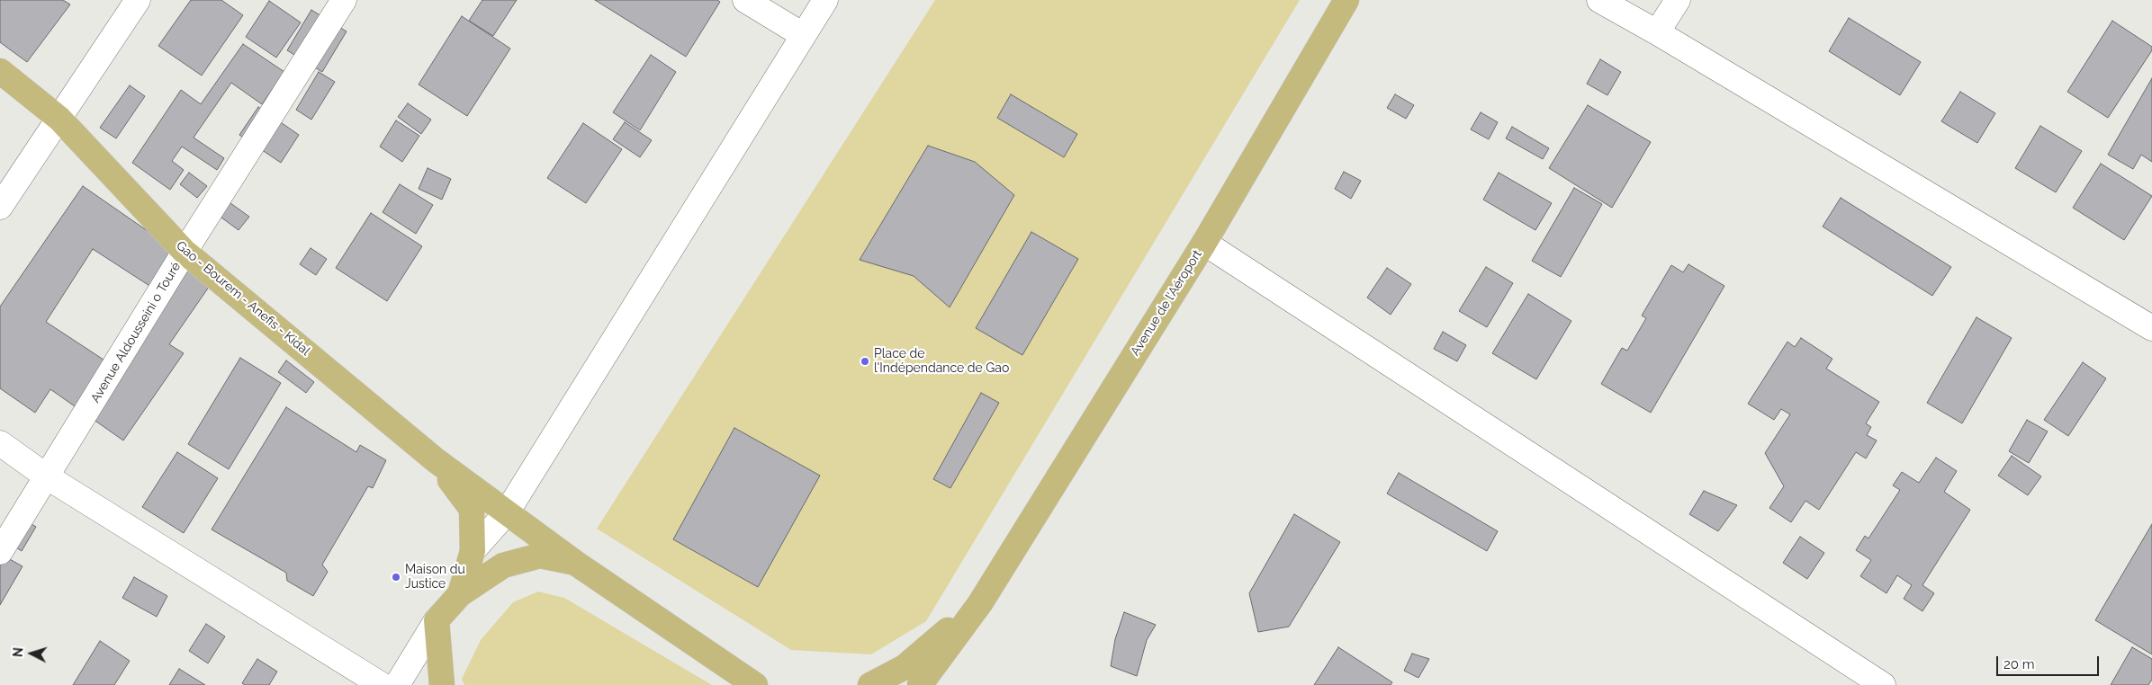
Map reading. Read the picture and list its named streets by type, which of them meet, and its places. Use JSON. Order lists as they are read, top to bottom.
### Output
{
  "streets": {
    "main road": ["Gao - Bourem - Anefis - Kidal", "Avenue de l'Aéroport"],
    "street": ["Avenue Aldousseini o Touré"]
  },
  "crossings": [
    ["Gao - Bourem - Anefis - Kidal", "Avenue Aldousseini o Touré"]
  ],
  "places": ["Place de l'Indépendance de Gao", "Maison du Justice"],
  "scale_bar": "20 m",
  "north": "left"
}
